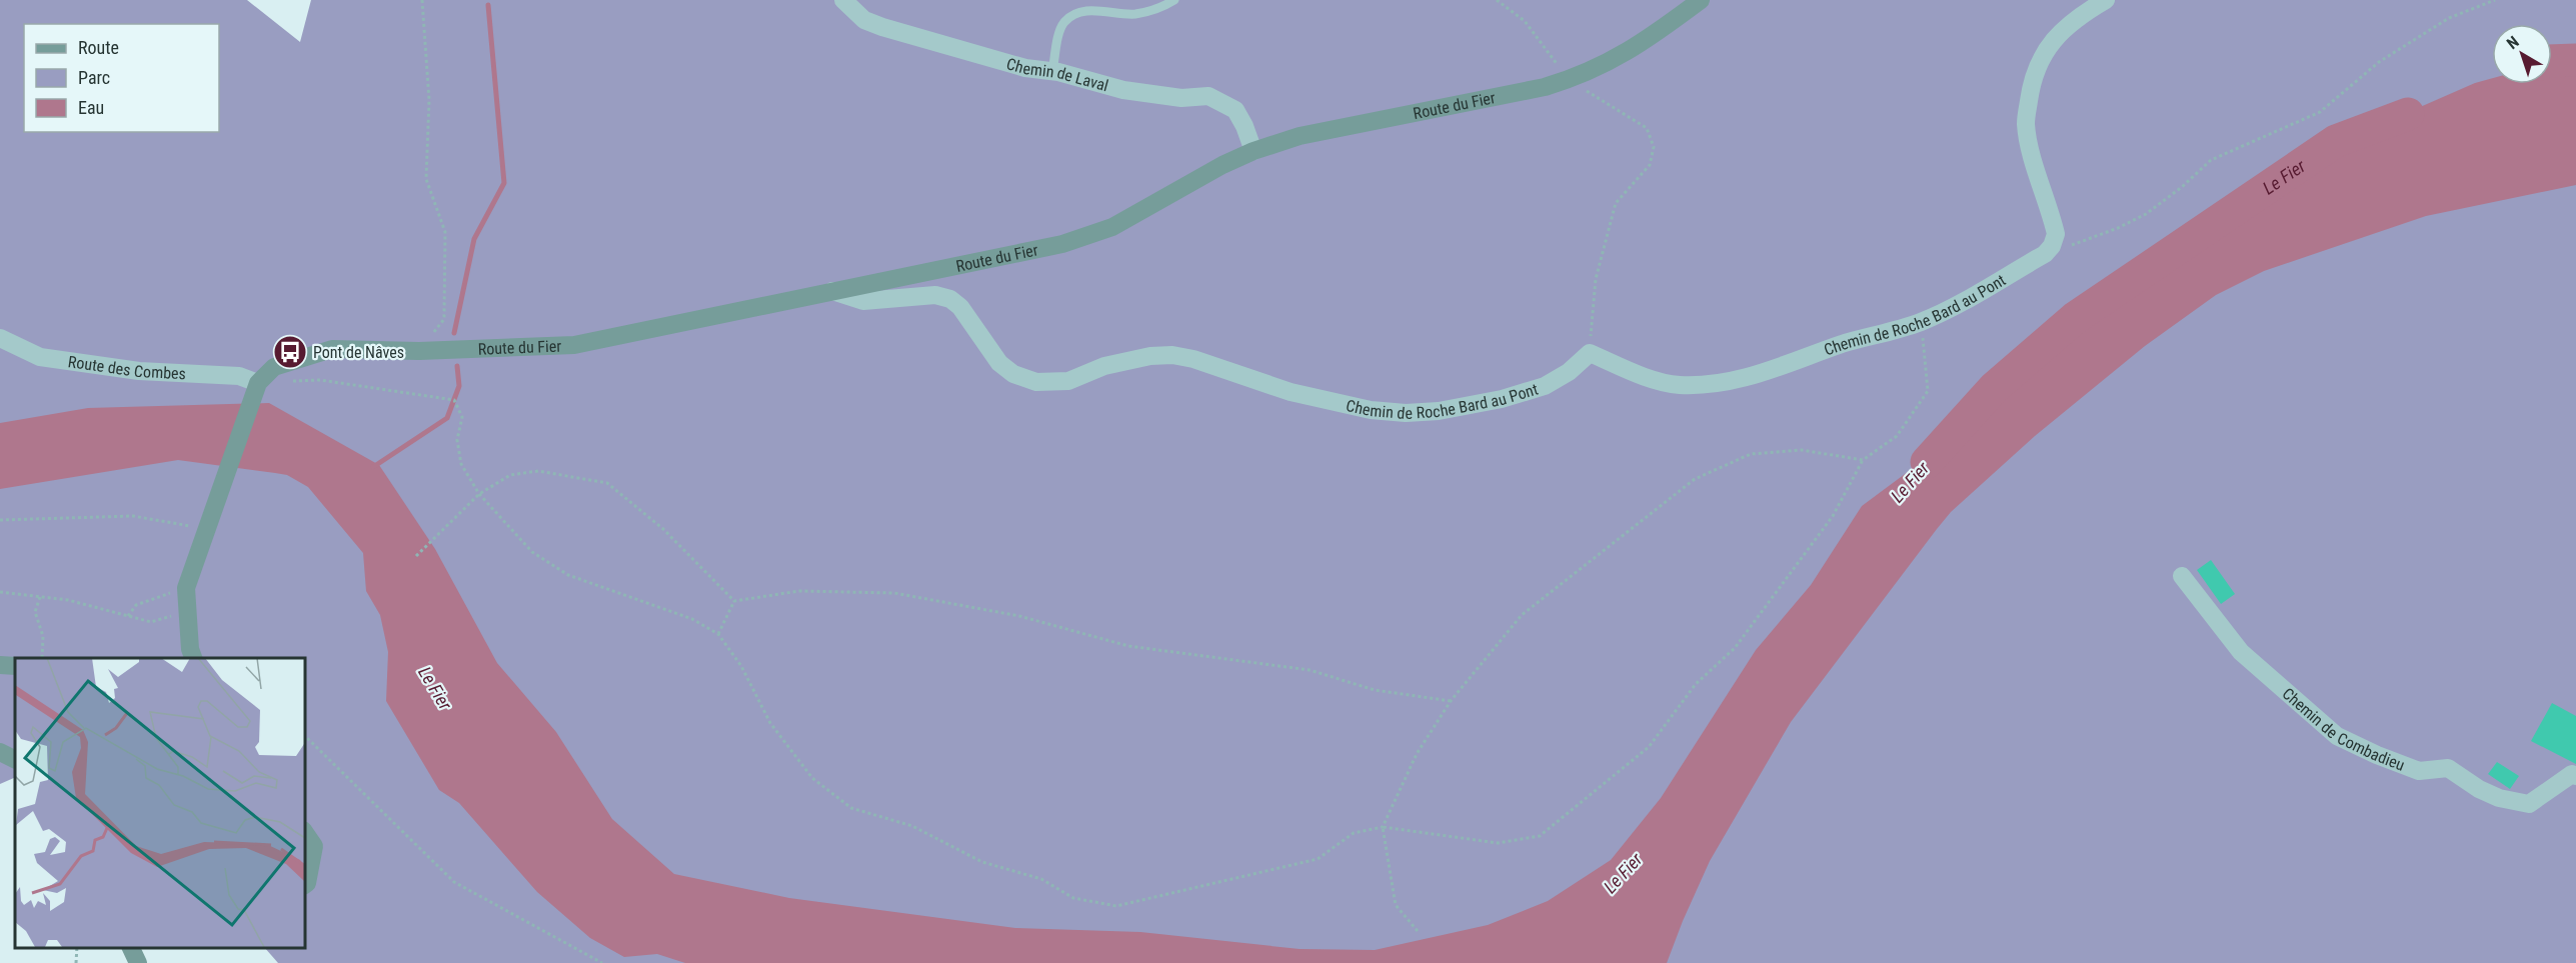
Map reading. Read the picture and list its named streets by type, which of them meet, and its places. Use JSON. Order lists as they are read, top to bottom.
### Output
{
  "streets": {
    "main road": ["Route du Fier"],
    "street": [
      "Chemin de Laval",
      "Chemin de Roche Bard au Pont",
      "Route des Combes",
      "Chemin de Combadieu"
    ]
  },
  "crossings": [
    ["Chemin de Laval", "Route du Fier"],
    ["Route du Fier", "Chemin de Roche Bard au Pont"],
    ["Route du Fier", "Route des Combes"]
  ],
  "water": ["Le Fier"],
  "places": {
    "bus stop": ["Pont de Nâves"]
  },
  "legend": ["Route", "Parc", "Eau"],
  "north": "top left"
}
